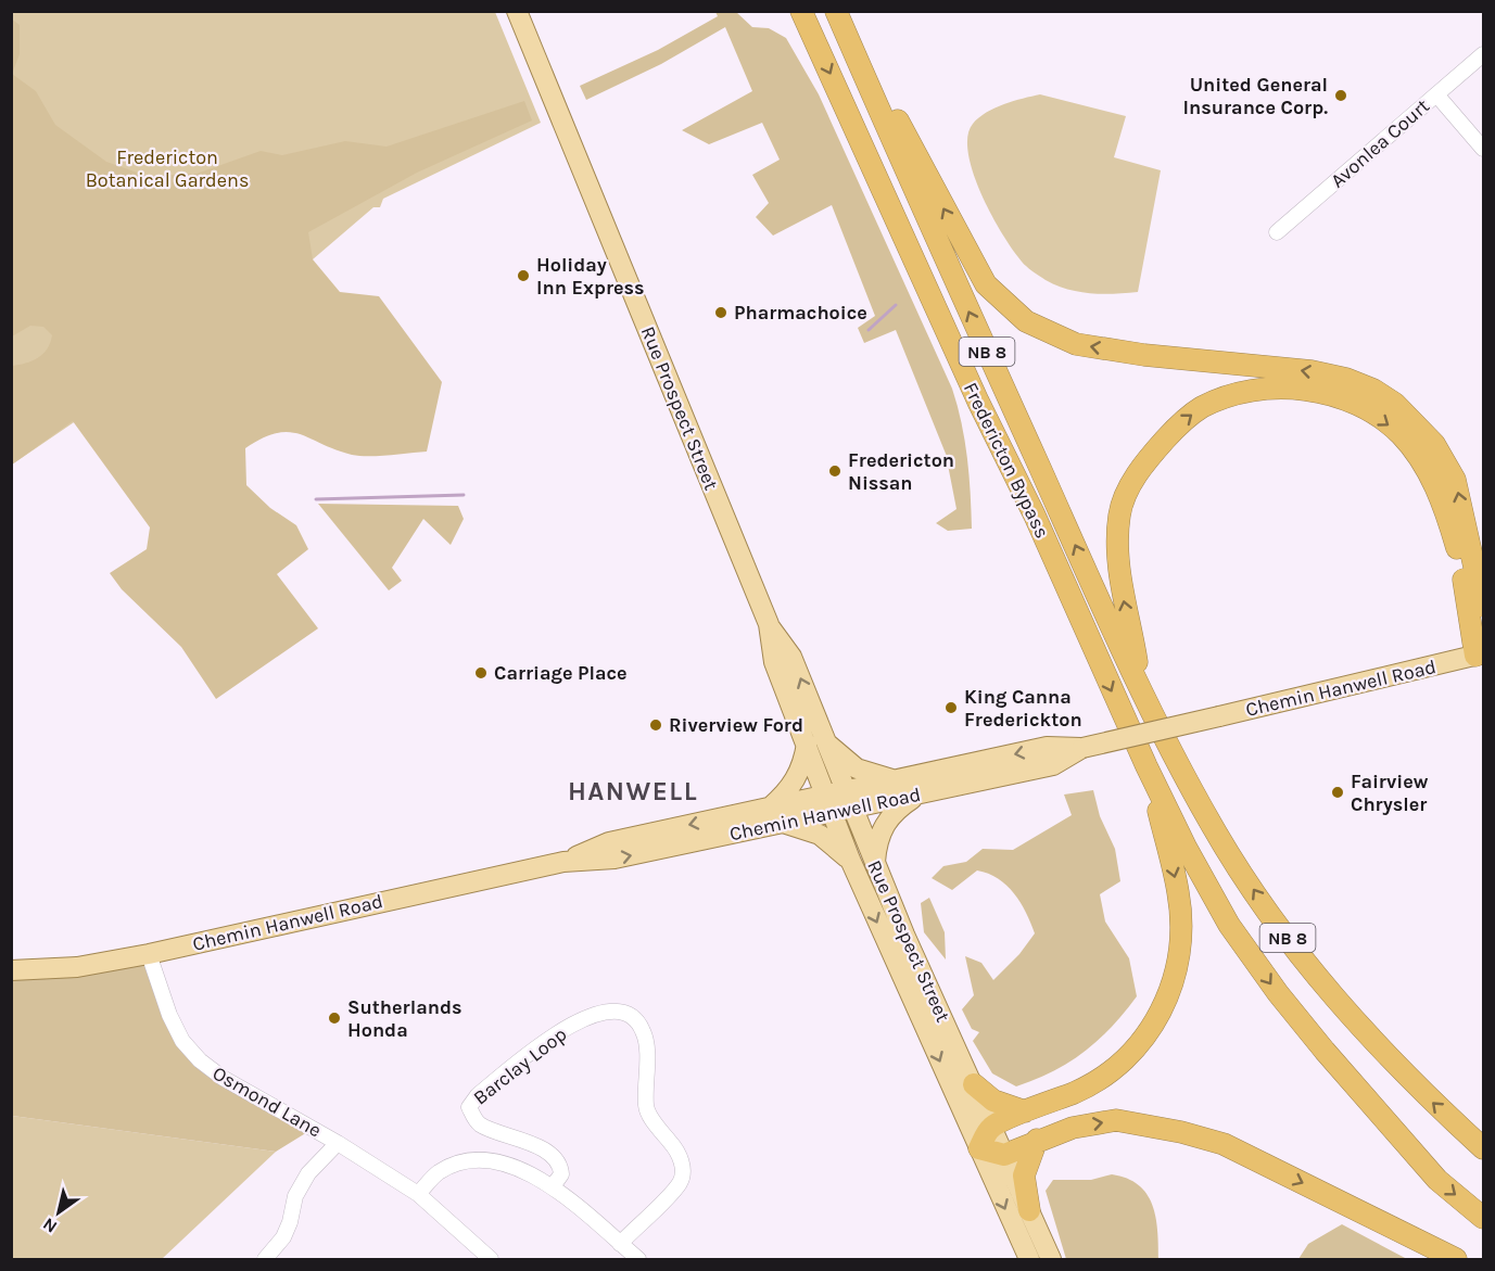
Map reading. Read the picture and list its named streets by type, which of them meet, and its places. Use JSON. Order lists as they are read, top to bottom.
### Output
{
  "streets": {
    "highway": ["NB 8", "Fredericton Bypass"],
    "main road": ["Rue Prospect Street", "Chemin Hanwell Road"],
    "street": ["Avonlea Court", "Barclay Loop", "Osmond Lane"]
  },
  "crossings": [
    ["NB 8", "Fredericton Bypass"],
    ["Rue Prospect Street", "Chemin Hanwell Road"],
    ["Chemin Hanwell Road", "Osmond Lane"]
  ],
  "districts": ["HANWELL"],
  "parks": ["Fredericton Botanical Gardens"],
  "places": [
    "United General Insurance Corp.",
    "Holiday Inn Express",
    "Pharmachoice",
    "Fredericton Nissan",
    "Carriage Place",
    "King Canna Frederickton",
    "Riverview Ford",
    "Fairview Chrysler",
    "Sutherlands Honda"
  ],
  "north": "bottom left"
}
